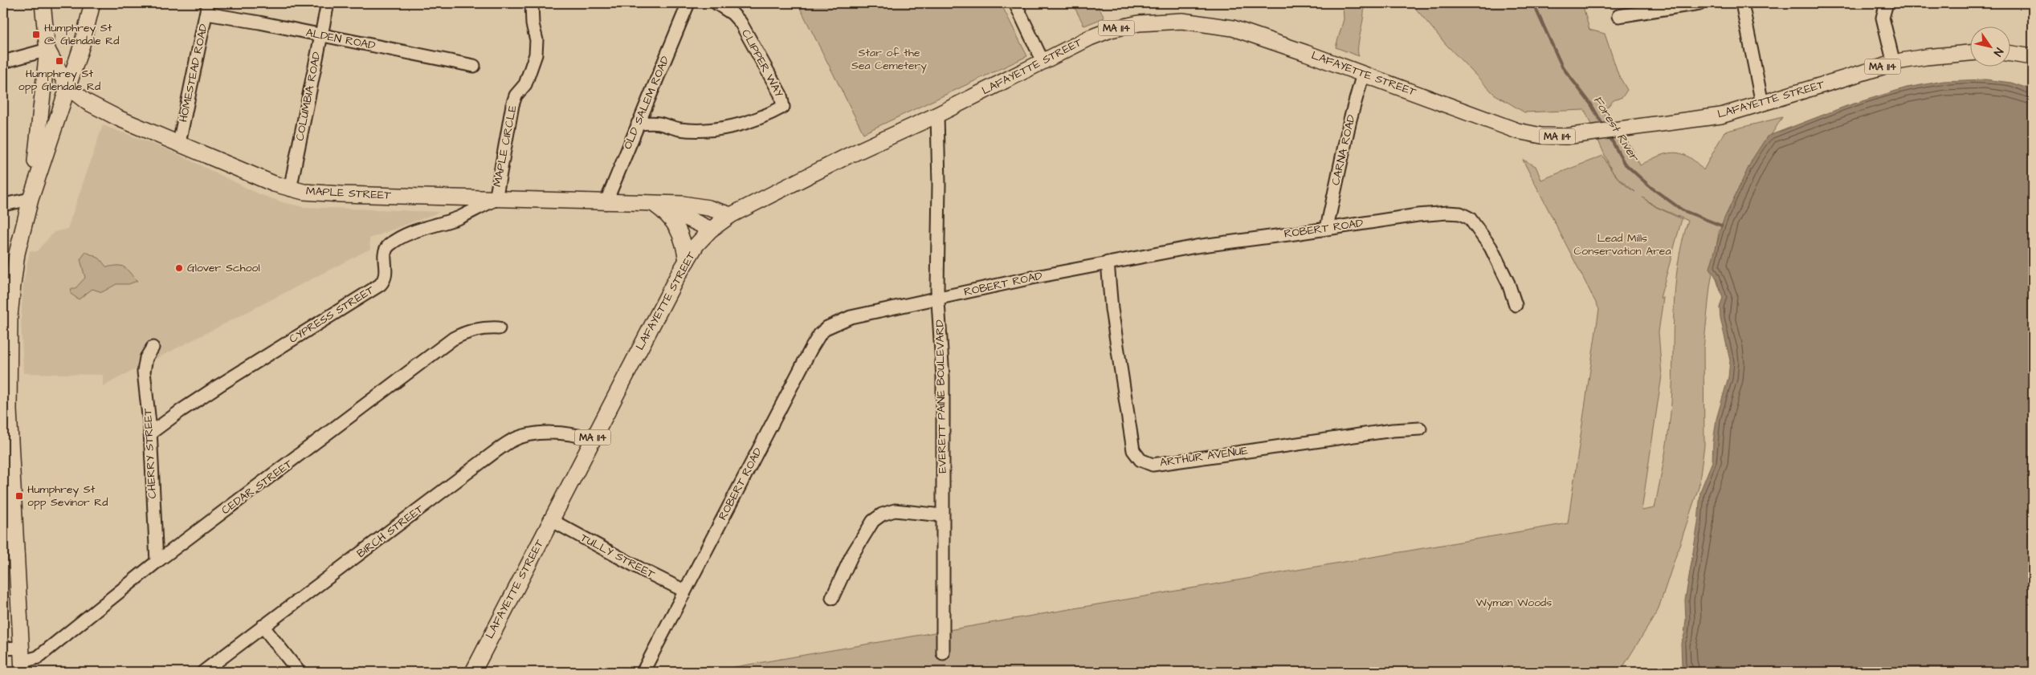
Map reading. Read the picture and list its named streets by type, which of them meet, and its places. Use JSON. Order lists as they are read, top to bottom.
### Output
{
  "streets": {
    "main road": ["MA 114", "LAFAYETTE STREET", "MAPLE STREET"],
    "street": [
      "ALDEN ROAD",
      "CLIPPER WAY",
      "HOMESTEAD ROAD",
      "COLUMBIA ROAD",
      "OLD SALEM ROAD",
      "MAPLE CIRCLE",
      "CARNA ROAD",
      "ROBERT ROAD",
      "CYPRESS STREET",
      "EVERETT PAINE BOULEVARD",
      "CHERRY STREET",
      "ARTHUR AVENUE",
      "CEDAR STREET",
      "BIRCH STREET",
      "TULLY STREET"
    ]
  },
  "crossings": [
    ["ALDEN ROAD", "HOMESTEAD ROAD"],
    ["ALDEN ROAD", "COLUMBIA ROAD"],
    ["CLIPPER WAY", "OLD SALEM ROAD"],
    ["LAFAYETTE STREET", "CARNA ROAD"],
    ["LAFAYETTE STREET", "MAPLE STREET"],
    ["LAFAYETTE STREET", "EVERETT PAINE BOULEVARD"],
    ["LAFAYETTE STREET", "BIRCH STREET"],
    ["LAFAYETTE STREET", "TULLY STREET"],
    ["HOMESTEAD ROAD", "MAPLE STREET"],
    ["COLUMBIA ROAD", "MAPLE STREET"],
    ["OLD SALEM ROAD", "MAPLE STREET"],
    ["MAPLE CIRCLE", "MAPLE STREET"],
    ["MAPLE CIRCLE", "CYPRESS STREET"],
    ["CARNA ROAD", "ROBERT ROAD"],
    ["MAPLE STREET", "CYPRESS STREET"],
    ["ROBERT ROAD", "EVERETT PAINE BOULEVARD"],
    ["ROBERT ROAD", "ARTHUR AVENUE"],
    ["ROBERT ROAD", "TULLY STREET"],
    ["CYPRESS STREET", "CHERRY STREET"],
    ["CHERRY STREET", "CEDAR STREET"]
  ],
  "water": ["Forest River"],
  "parks": ["Star of the Sea Cemetery", "Lead Mills Conservation Area", "Wyman Woods"],
  "places": {
    "transit": ["Humphrey St @ Glendale Rd", "Humphrey St opp Glendale Rd", "Humphrey St opp Sevinor Rd"],
    "other": ["Glover School"]
  },
  "north": "bottom right"
}
